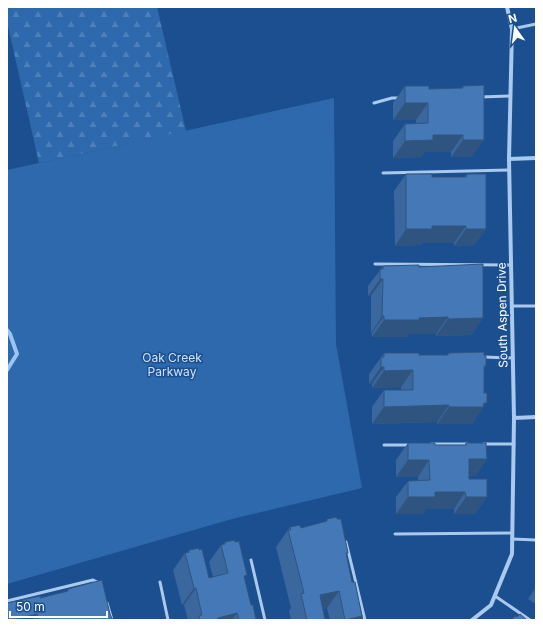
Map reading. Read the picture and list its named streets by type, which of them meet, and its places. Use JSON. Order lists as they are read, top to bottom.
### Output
{
  "streets": {
    "street": ["South Aspen Drive"]
  },
  "parks": ["Oak Creek Parkway"],
  "scale_bar": "50 m",
  "north": "top"
}
